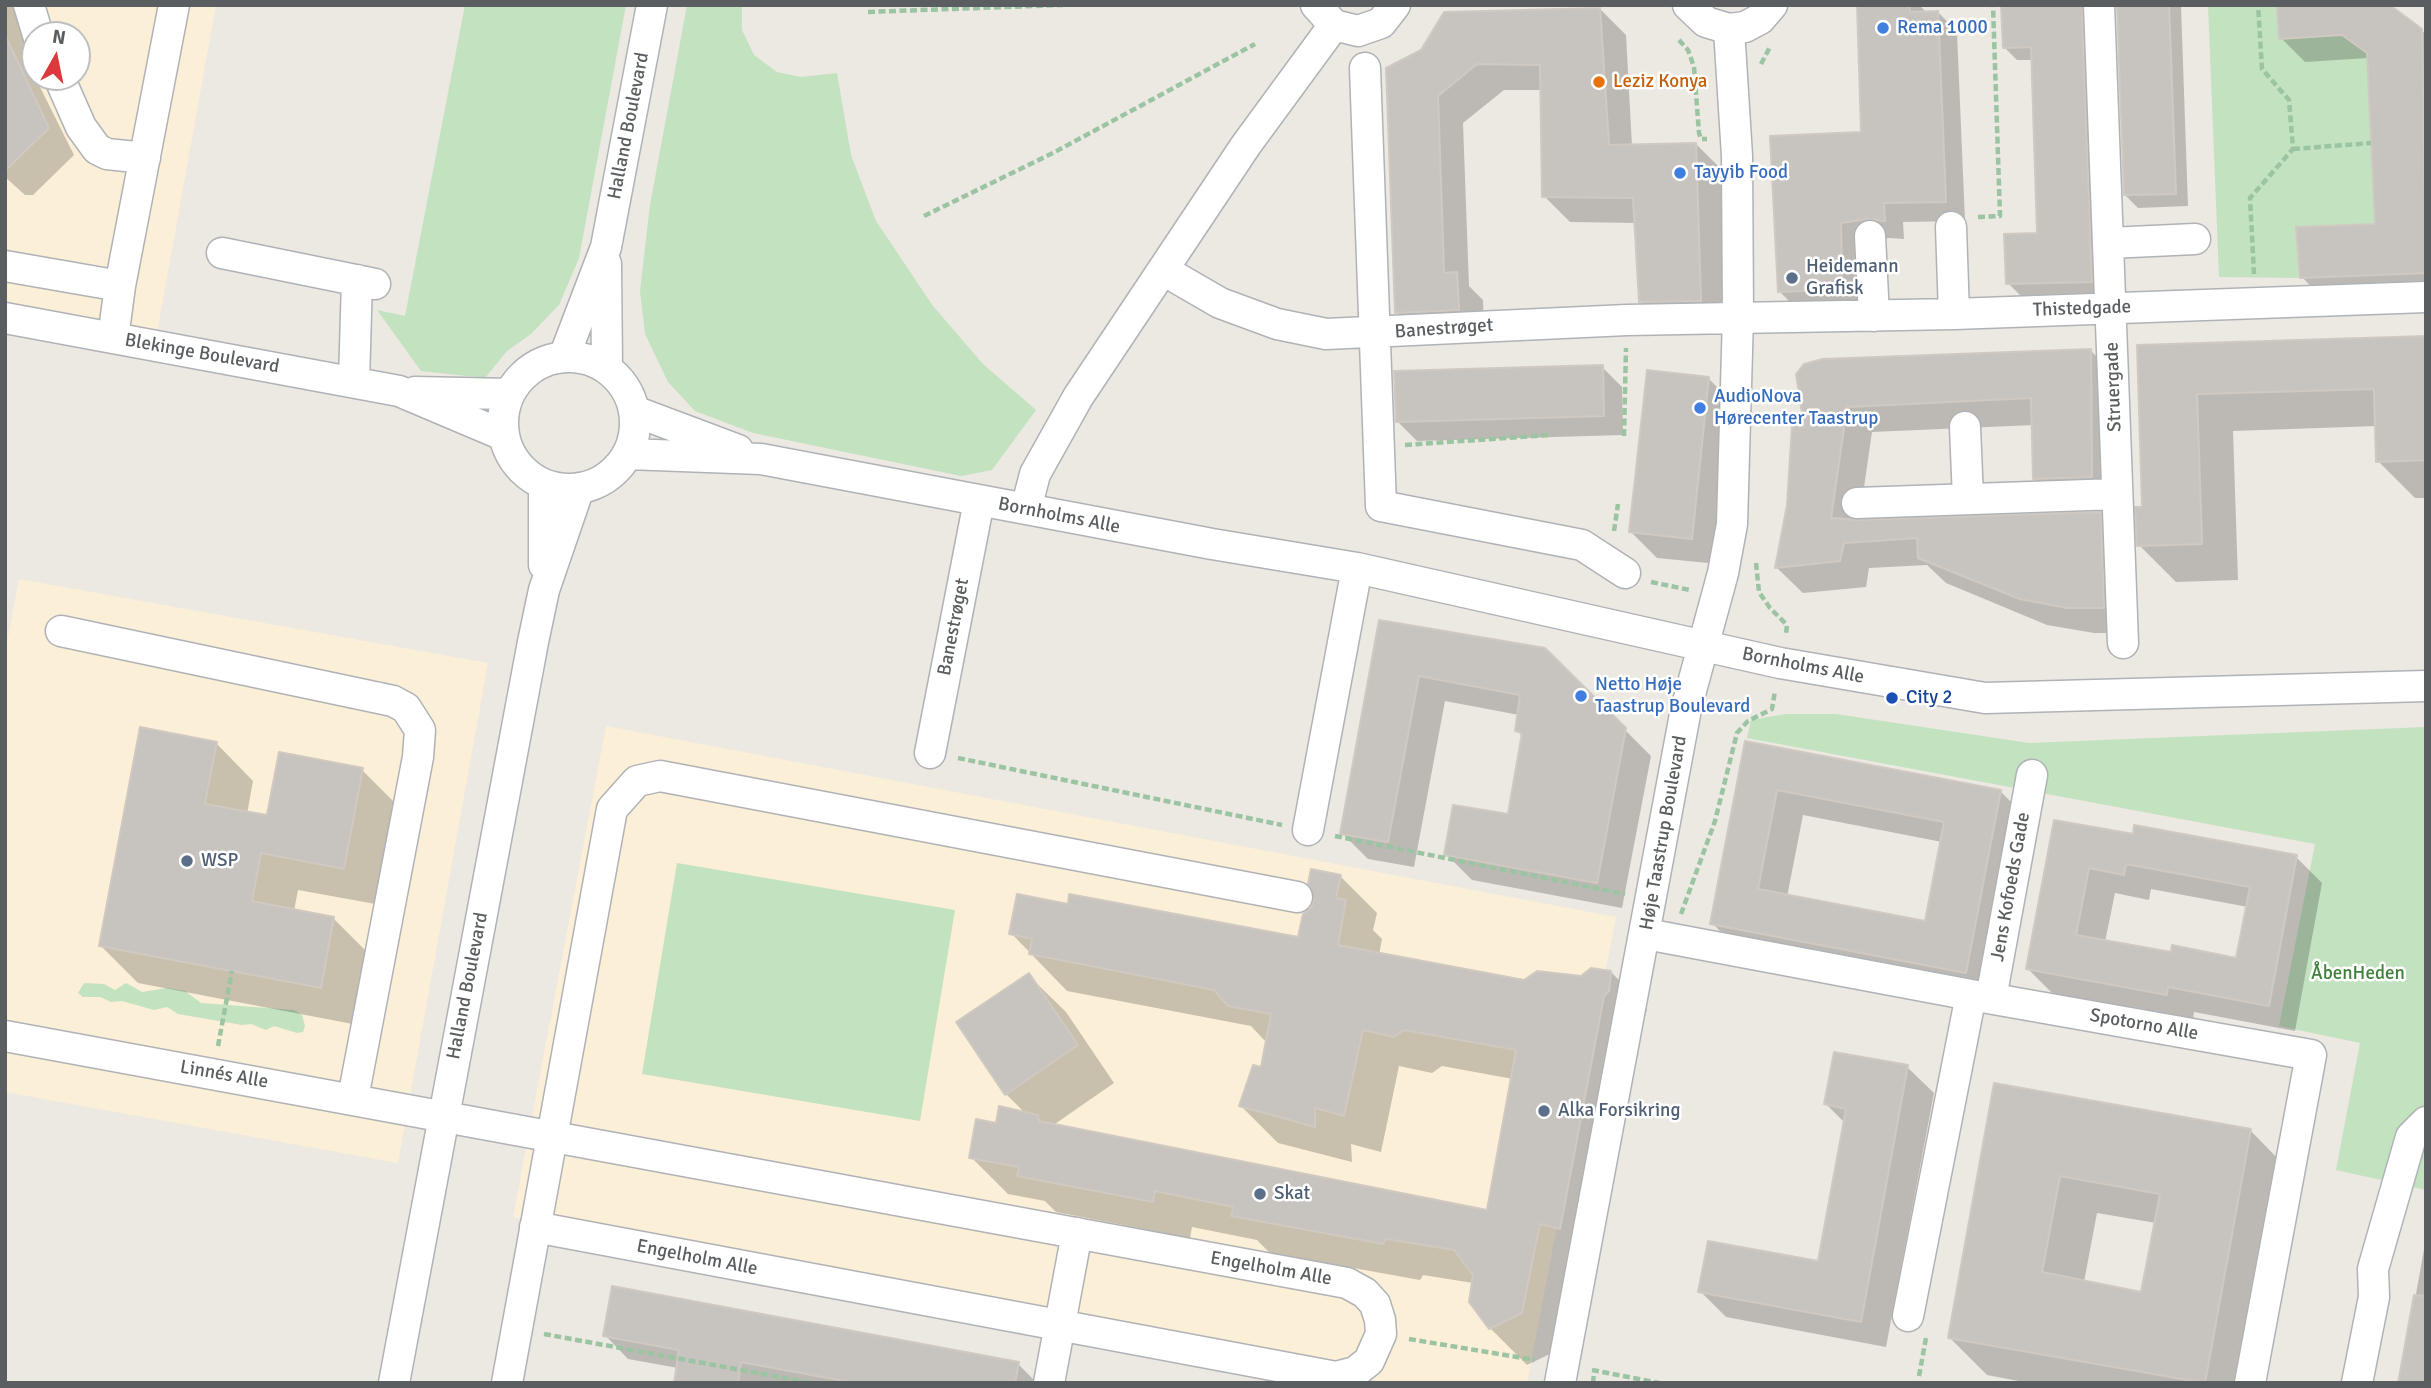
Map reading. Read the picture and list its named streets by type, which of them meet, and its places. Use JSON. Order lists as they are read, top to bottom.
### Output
{
  "streets": {
    "street": [
      "Halland Boulevard",
      "Thistedgade",
      "Banestrøget",
      "Blekinge Boulevard",
      "Struergade",
      "Bornholms Alle",
      "Høje Taastrup Boulevard",
      "Jens Kofoeds Gade",
      "Spotorno Alle",
      "Linnés Alle",
      "Engelholm Alle"
    ]
  },
  "crossings": [
    ["Halland Boulevard", "Blekinge Boulevard"],
    ["Halland Boulevard", "Bornholms Alle"],
    ["Halland Boulevard", "Linnés Alle"],
    ["Halland Boulevard", "Engelholm Alle"],
    ["Thistedgade", "Banestrøget"],
    ["Thistedgade", "Struergade"],
    ["Thistedgade", "Høje Taastrup Boulevard"],
    ["Banestrøget", "Bornholms Alle"],
    ["Banestrøget", "Høje Taastrup Boulevard"],
    ["Blekinge Boulevard", "Bornholms Alle"],
    ["Bornholms Alle", "Høje Taastrup Boulevard"],
    ["Jens Kofoeds Gade", "Spotorno Alle"],
    ["Linnés Alle", "Engelholm Alle"]
  ],
  "parks": ["ÅbenHeden"],
  "places": [
    "Rema 1000",
    "Leziz Konya",
    "Tayyib Food",
    "Heidemann Grafisk",
    "AudioNova Hørecenter Taastrup",
    "Netto Høje Taastrup Boulevard",
    "City 2",
    "WSP",
    "Alka Forsikring",
    "Skat"
  ],
  "north": "top"
}
